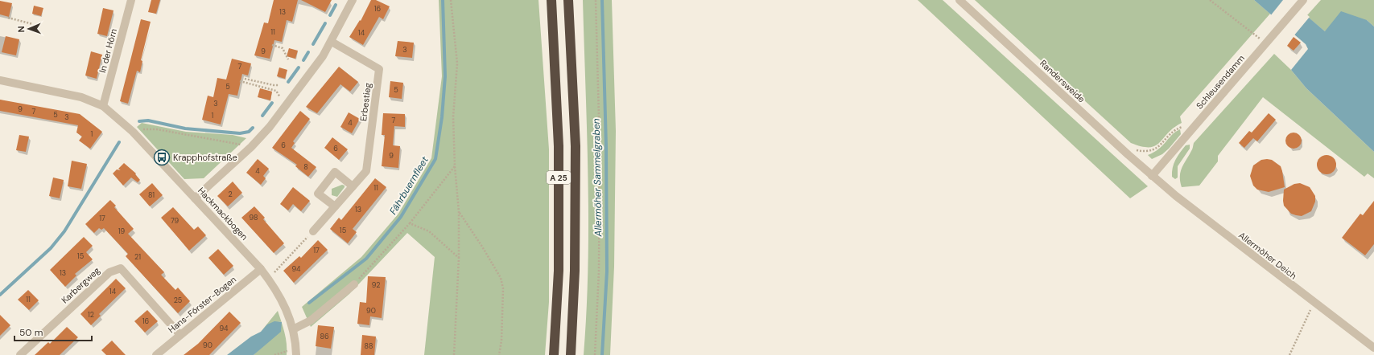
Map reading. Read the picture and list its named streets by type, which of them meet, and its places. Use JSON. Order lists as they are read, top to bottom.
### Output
{
  "streets": {
    "highway": ["A 25"],
    "street": [
      "In der Hörn",
      "Randersweide",
      "Schleusendamm",
      "Erbestieg",
      "Hackmackbogen",
      "Allermöher Deich",
      "Karbergweg",
      "Hans-Förster-Bogen"
    ]
  },
  "crossings": [
    ["In der Hörn", "Hackmackbogen"],
    ["Randersweide", "Schleusendamm"],
    ["Randersweide", "Allermöher Deich"],
    ["Schleusendamm", "Allermöher Deich"],
    ["Hackmackbogen", "Hans-Förster-Bogen"],
    ["Karbergweg", "Hans-Förster-Bogen"]
  ],
  "water": ["Allermöher Sammelgraben", "Fährbuernfleet"],
  "places": {
    "bus stop": ["Krapphofstraße"]
  },
  "house_numbers": [
    "16",
    "13",
    "11",
    "14",
    "3",
    "9",
    "7",
    "5",
    "5",
    "3",
    "9",
    "7",
    "5",
    "1",
    "3",
    "7",
    "4",
    "1",
    "6",
    "6",
    "9",
    "8",
    "4",
    "11",
    "2",
    "81",
    "13",
    "98",
    "17",
    "79",
    "15",
    "19",
    "17",
    "15",
    "21",
    "94",
    "13",
    "92",
    "14",
    "11",
    "25",
    "90",
    "12",
    "16",
    "94",
    "86",
    "90",
    "88"
  ],
  "scale_bar": "50 m",
  "north": "left"
}
